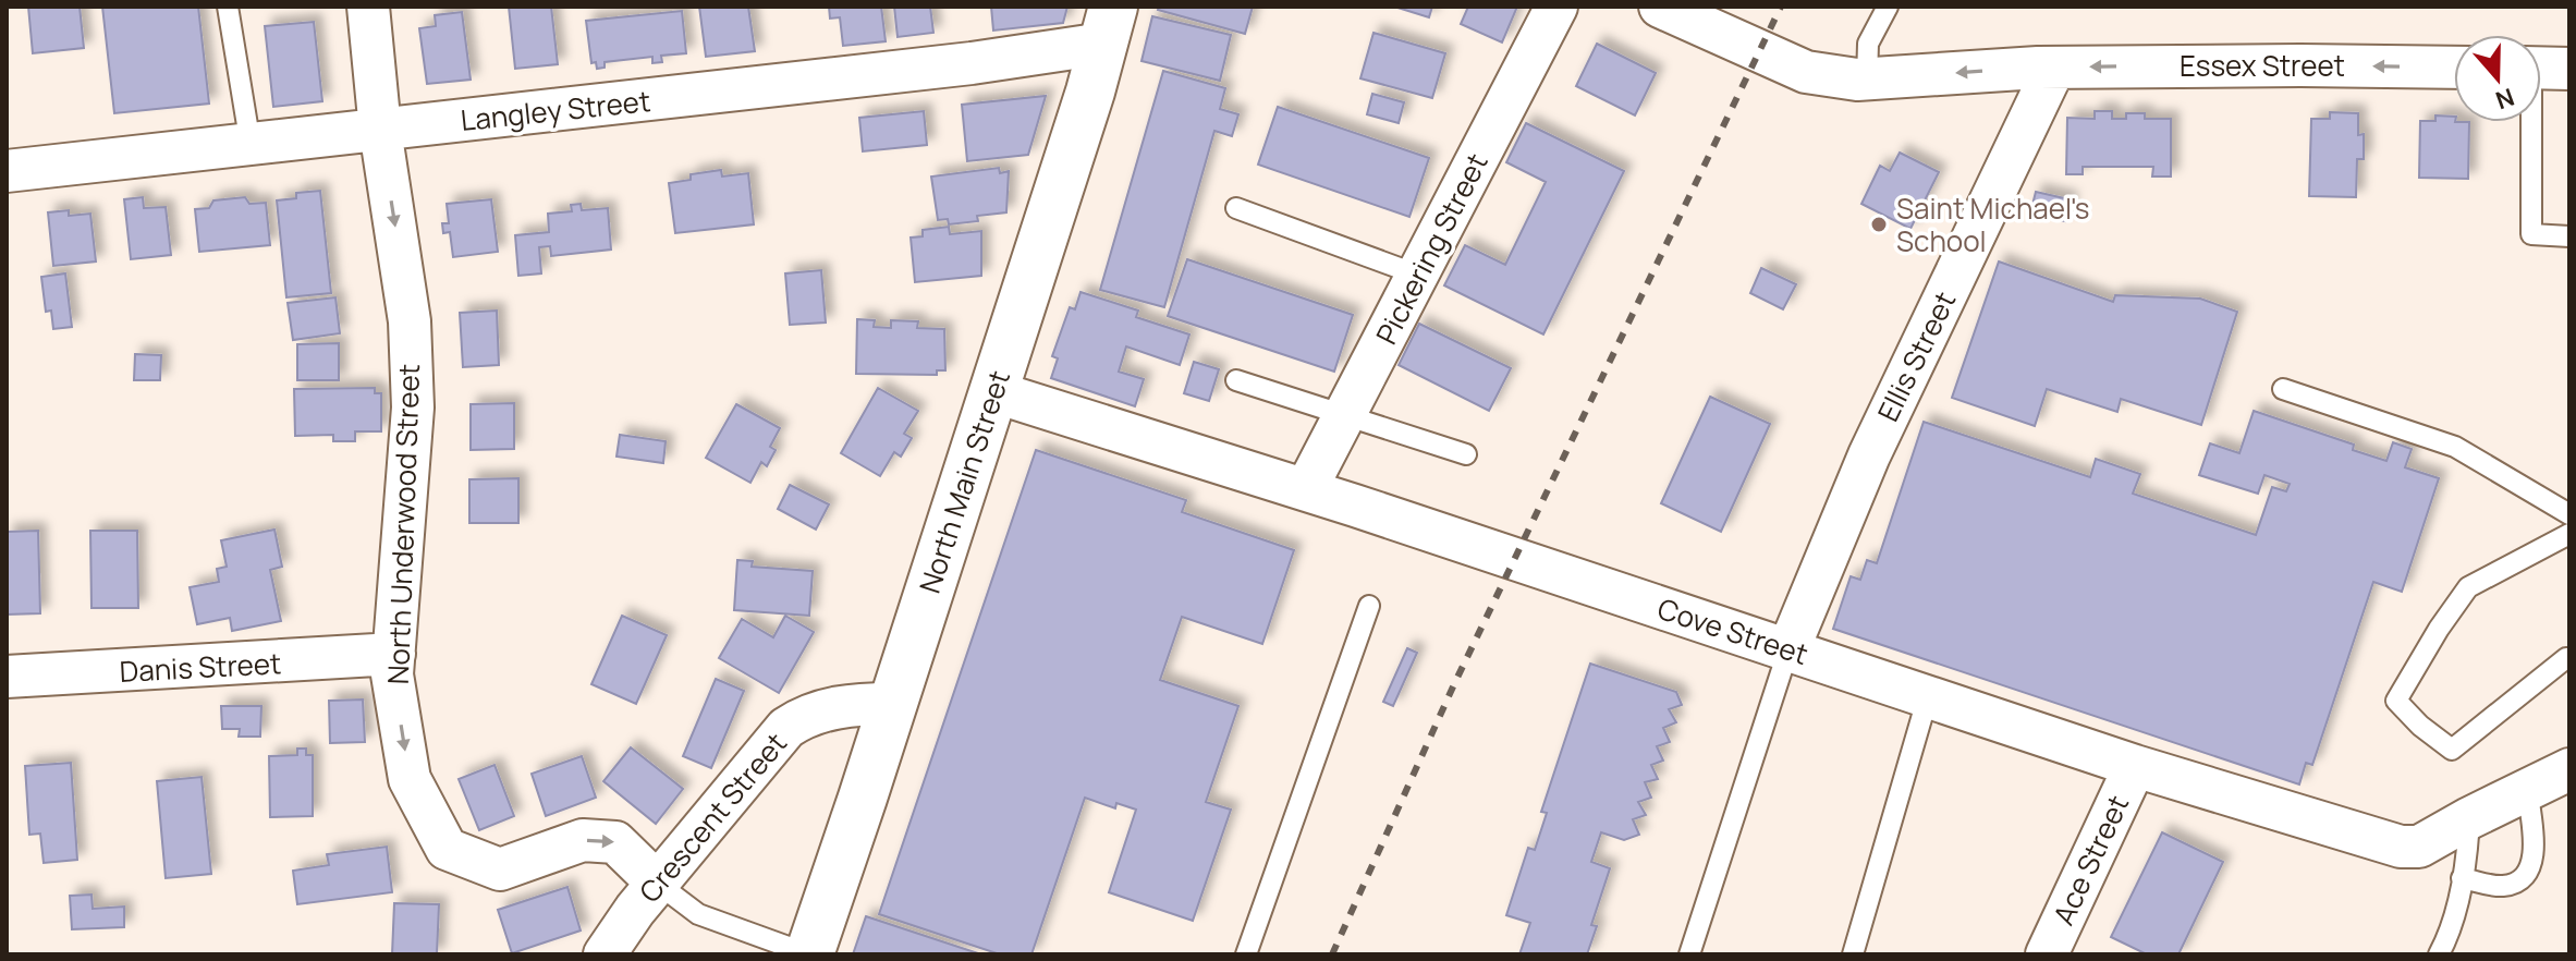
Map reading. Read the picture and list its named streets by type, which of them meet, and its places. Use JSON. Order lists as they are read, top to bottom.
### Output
{
  "streets": {
    "main road": ["North Main Street"],
    "street": [
      "Essex Street",
      "Langley Street",
      "Pickering Street",
      "Ellis Street",
      "North Underwood Street",
      "Cove Street",
      "Danis Street",
      "Crescent Street",
      "Ace Street"
    ]
  },
  "crossings": [
    ["Essex Street", "Ellis Street"],
    ["Langley Street", "North Main Street"],
    ["Langley Street", "North Underwood Street"],
    ["Pickering Street", "Cove Street"],
    ["Ellis Street", "Cove Street"],
    ["North Main Street", "Cove Street"],
    ["North Main Street", "Crescent Street"],
    ["North Underwood Street", "Danis Street"],
    ["North Underwood Street", "Crescent Street"],
    ["Cove Street", "Ace Street"]
  ],
  "one_way": ["Essex Street", "North Underwood Street"],
  "places": ["Saint Michael's School"],
  "north": "bottom"
}
